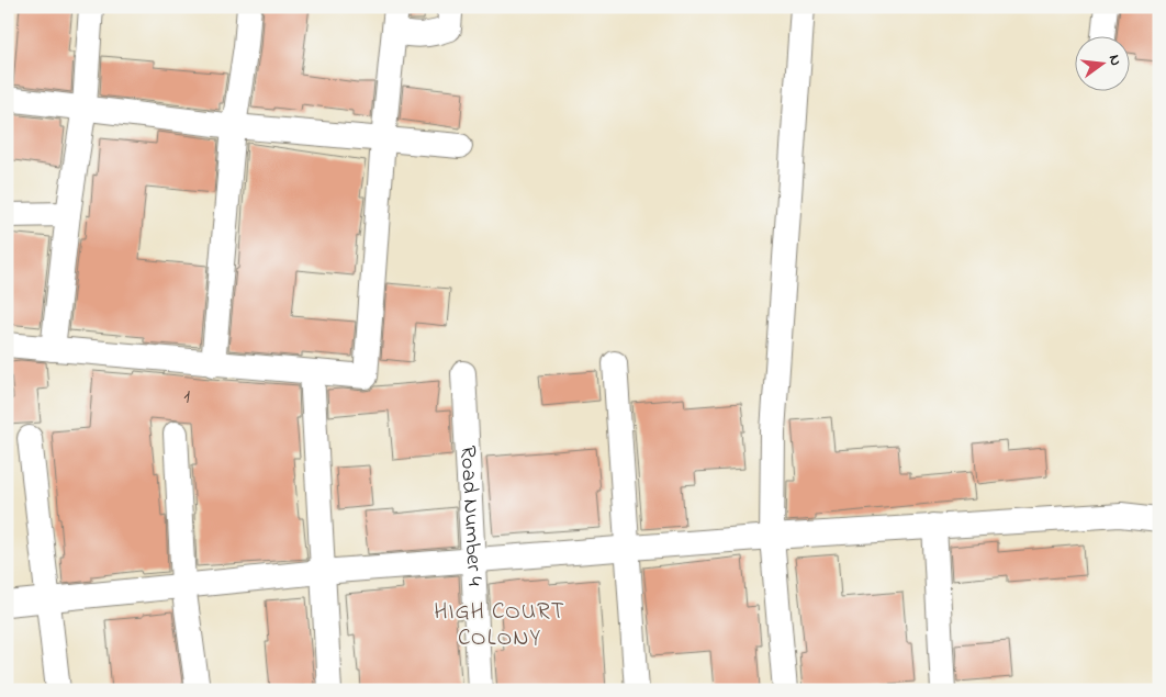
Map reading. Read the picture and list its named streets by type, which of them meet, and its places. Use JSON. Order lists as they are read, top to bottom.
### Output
{
  "streets": {
    "street": ["Road Number 4"]
  },
  "districts": ["HIGH COURT COLONY"],
  "house_numbers": ["1"],
  "north": "right"
}
